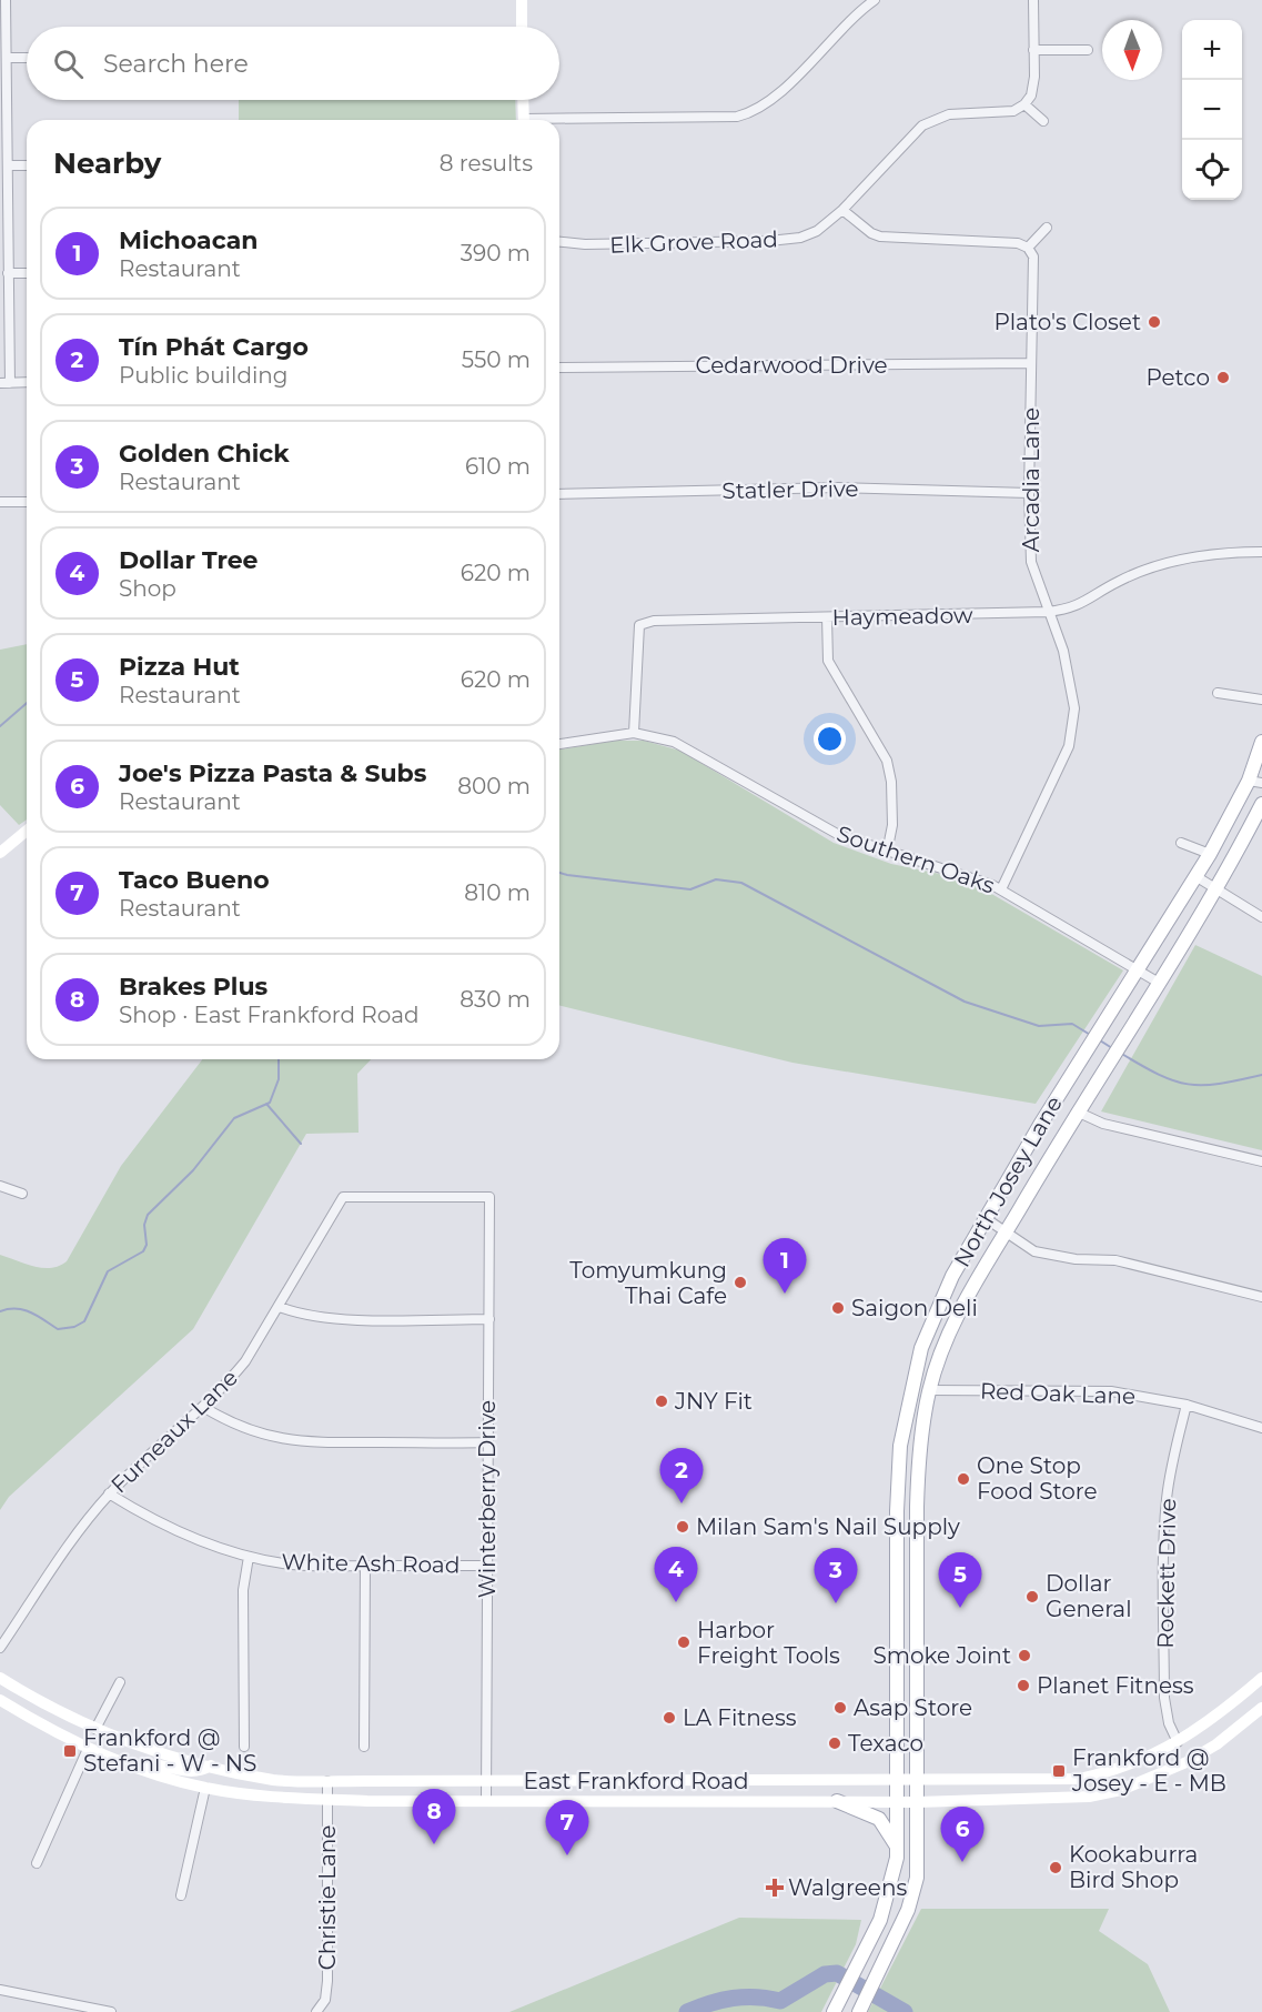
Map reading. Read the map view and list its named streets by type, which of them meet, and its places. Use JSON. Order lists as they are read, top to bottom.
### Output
{
  "streets": {
    "main road": ["North Josey Lane", "East Frankford Road"],
    "street": [
      "Elk Grove Road",
      "Cedarwood Drive",
      "Arcadia Lane",
      "Statler Drive",
      "Haymeadow",
      "Southern Oaks",
      "Red Oak Lane",
      "Furneaux Lane",
      "Winterberry Drive",
      "White Ash Road",
      "Rockett Drive",
      "Christie Lane"
    ]
  },
  "crossings": [
    ["Cedarwood Drive", "Arcadia Lane"],
    ["Arcadia Lane", "Statler Drive"],
    ["Arcadia Lane", "Haymeadow"],
    ["Arcadia Lane", "Southern Oaks"],
    ["Haymeadow", "Southern Oaks"],
    ["Southern Oaks", "North Josey Lane"],
    ["North Josey Lane", "Red Oak Lane"],
    ["North Josey Lane", "East Frankford Road"],
    ["Red Oak Lane", "Rockett Drive"],
    ["Furneaux Lane", "Winterberry Drive"],
    ["Furneaux Lane", "White Ash Road"],
    ["Winterberry Drive", "White Ash Road"],
    ["Winterberry Drive", "East Frankford Road"],
    ["Rockett Drive", "East Frankford Road"],
    ["East Frankford Road", "Christie Lane"]
  ],
  "places": {
    "other": [
      "Plato's Closet",
      "Petco",
      "Tomyumkung Thai Cafe",
      "Saigon Deli",
      "JNY Fit",
      "One Stop Food Store",
      "Milan Sam's Nail Supply",
      "Dollar General",
      "Harbor Freight Tools",
      "Smoke Joint",
      "Planet Fitness",
      "Asap Store",
      "LA Fitness",
      "Texaco",
      "Kookaburra Bird Shop"
    ],
    "transit": ["Frankford @ Stefani - W - NS", "Frankford @ Josey - E - MB"],
    "health": ["Walgreens"]
  },
  "north": "bottom",
  "page": {
    "map_buttons": ["+", "−"],
    "search": "Search here",
    "heading": ["Nearby", "8 results"],
    "list": [
      {
        "mark": "1",
        "name": "Michoacan",
        "note": "Restaurant",
        "value": "390 m"
      },
      {
        "mark": "2",
        "name": "Tín Phát Cargo",
        "note": "Public building",
        "value": "550 m"
      },
      {
        "mark": "3",
        "name": "Golden Chick",
        "note": "Restaurant",
        "value": "610 m"
      },
      {
        "mark": "4",
        "name": "Dollar Tree",
        "note": "Shop",
        "value": "620 m"
      },
      {
        "mark": "5",
        "name": "Pizza Hut",
        "note": "Restaurant",
        "value": "620 m"
      },
      {
        "mark": "6",
        "name": "Joe's Pizza Pasta & Subs",
        "note": "Restaurant",
        "value": "800 m"
      },
      {
        "mark": "7",
        "name": "Taco Bueno",
        "note": "Restaurant",
        "value": "810 m"
      },
      {
        "mark": "8",
        "name": "Brakes Plus",
        "note": "Shop · East Frankford Road",
        "value": "830 m"
      }
    ],
    "pins": [
      "1",
      "2",
      "4",
      "3",
      "5",
      "8",
      "7",
      "6"
    ]
  }
}
